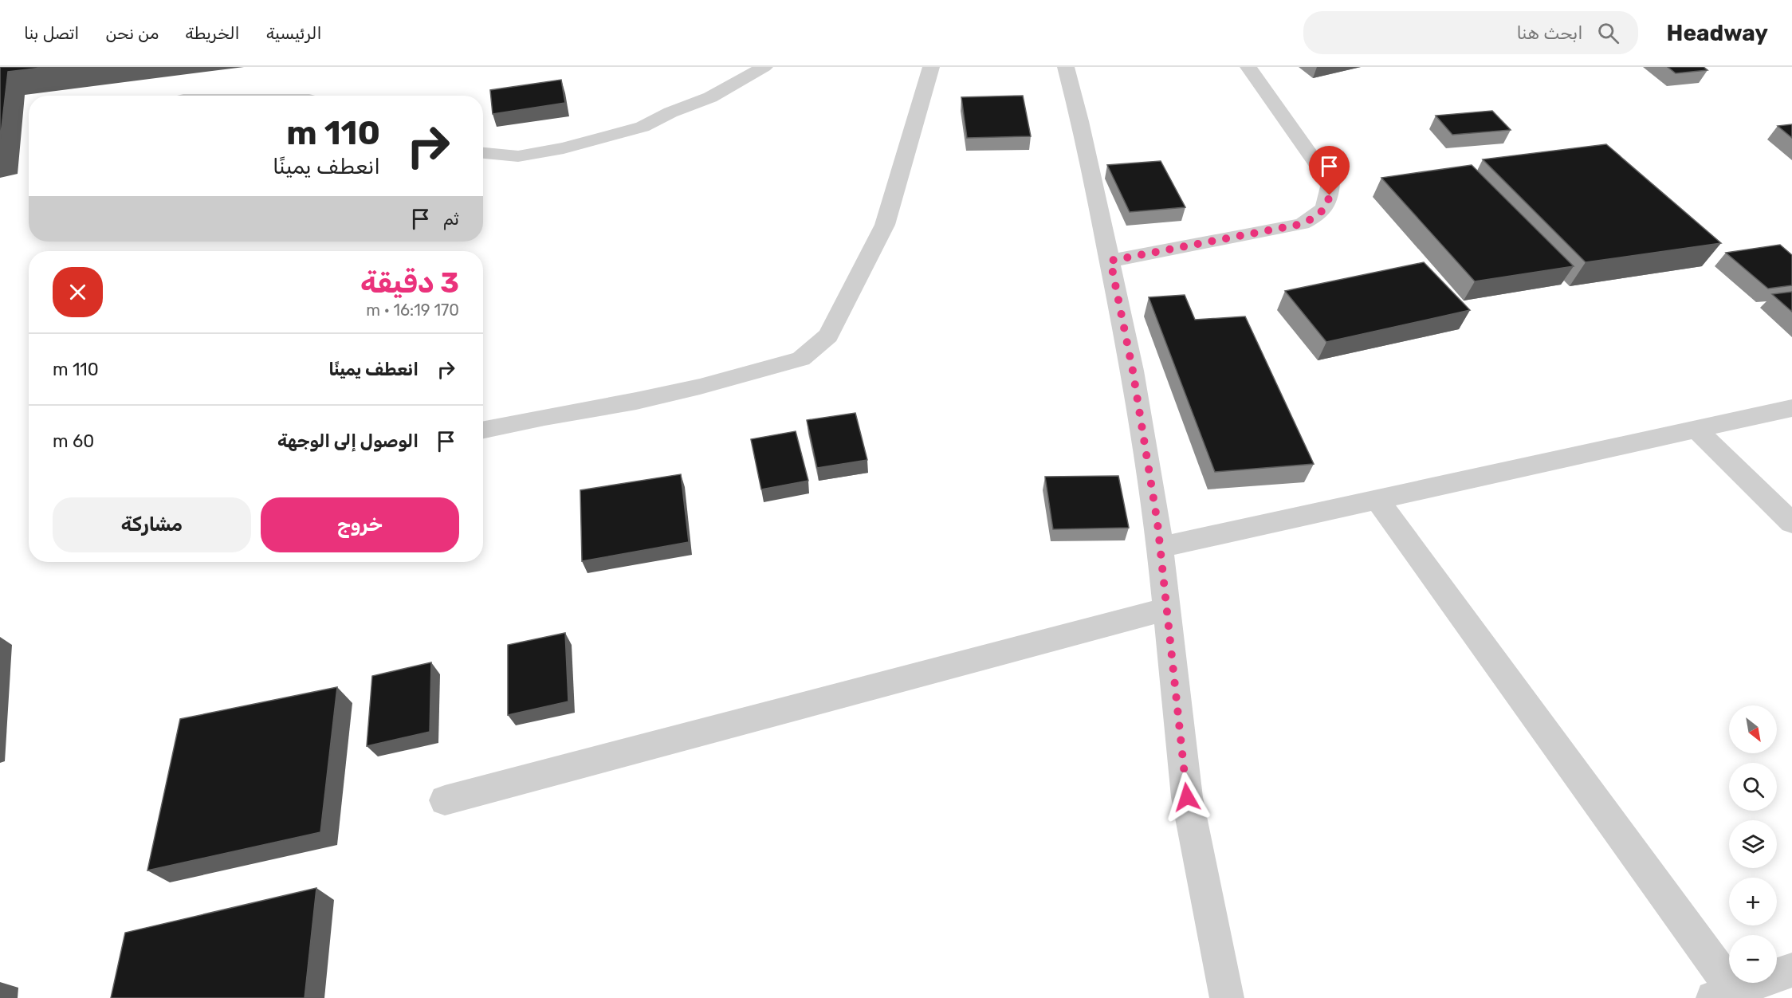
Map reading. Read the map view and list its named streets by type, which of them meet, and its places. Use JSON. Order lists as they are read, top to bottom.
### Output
{
  "north": "bottom right",
  "page": {
    "header": "Headway",
    "search": "ابحث هنا",
    "nav": [
      "الرئيسية",
      "الخريطة",
      "من نحن",
      "اتصل بنا"
    ],
    "turn": ["110 m", "انعطف يمينًا"],
    "then": "ثم",
    "heading": ["3 دقيقة", "170 m · 16:19"],
    "list": [
      {
        "name": "انعطف يمينًا",
        "value": "110 m"
      },
      {
        "name": "الوصول إلى الوجهة",
        "value": "60 m"
      }
    ],
    "buttons": ["خروج", "مشاركة"],
    "map_buttons": ["+", "−"]
  }
}
